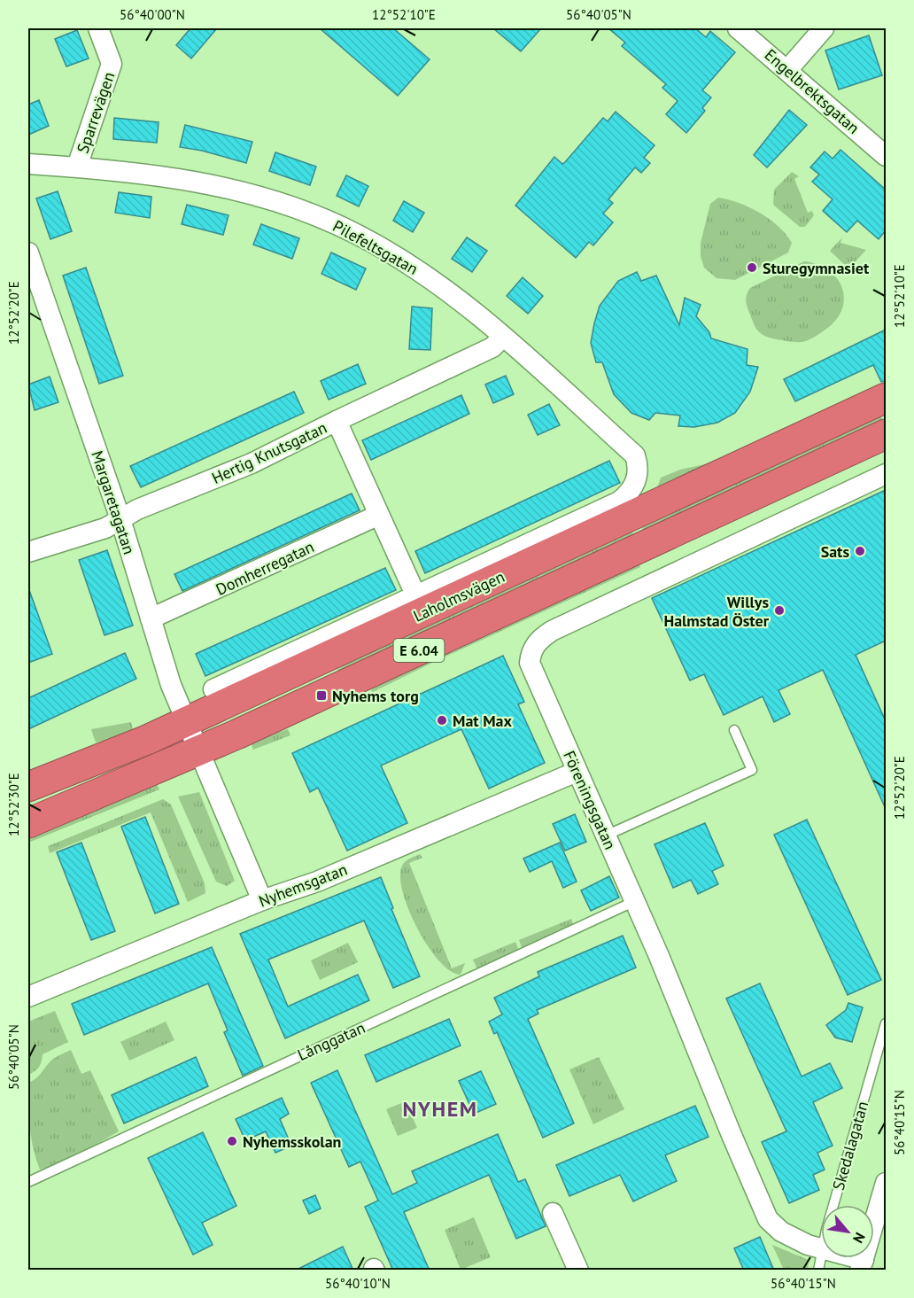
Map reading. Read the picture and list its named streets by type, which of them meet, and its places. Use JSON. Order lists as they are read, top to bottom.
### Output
{
  "streets": {
    "highway": ["Laholmsvägen", "E 6.04"],
    "street": [
      "Engelbrektsgatan",
      "Sparrevägen",
      "Pilefeltsgatan",
      "Hertig Knutsgatan",
      "Margaretagatan",
      "Domherregatan",
      "Föreningsgatan",
      "Nyhemsgatan"
    ],
    "lane": ["Långgatan", "Skedalagatan"]
  },
  "crossings": [
    ["Sparrevägen", "Pilefeltsgatan"],
    ["Pilefeltsgatan", "Hertig Knutsgatan"],
    ["Pilefeltsgatan", "Laholmsvägen"],
    ["Hertig Knutsgatan", "Margaretagatan"],
    ["Margaretagatan", "Domherregatan"],
    ["Margaretagatan", "Laholmsvägen"],
    ["Margaretagatan", "Nyhemsgatan"],
    ["Föreningsgatan", "Nyhemsgatan"],
    ["Föreningsgatan", "Långgatan"],
    ["Föreningsgatan", "Skedalagatan"]
  ],
  "districts": ["NYHEM"],
  "places": {
    "other": [
      "Sturegymnasiet",
      "Sats",
      "Willys Halmstad Öster",
      "Mat Max",
      "Nyhemsskolan"
    ],
    "transit": ["Nyhems torg"]
  },
  "north": "bottom right",
  "coordinates": [
    "56°40'00\"N",
    "12°52'10\"E",
    "56°40'05\"N",
    "12°52'20\"E",
    "12°52'30\"E",
    "56°40'15\"N",
    "56°40'10\"N"
  ]
}
